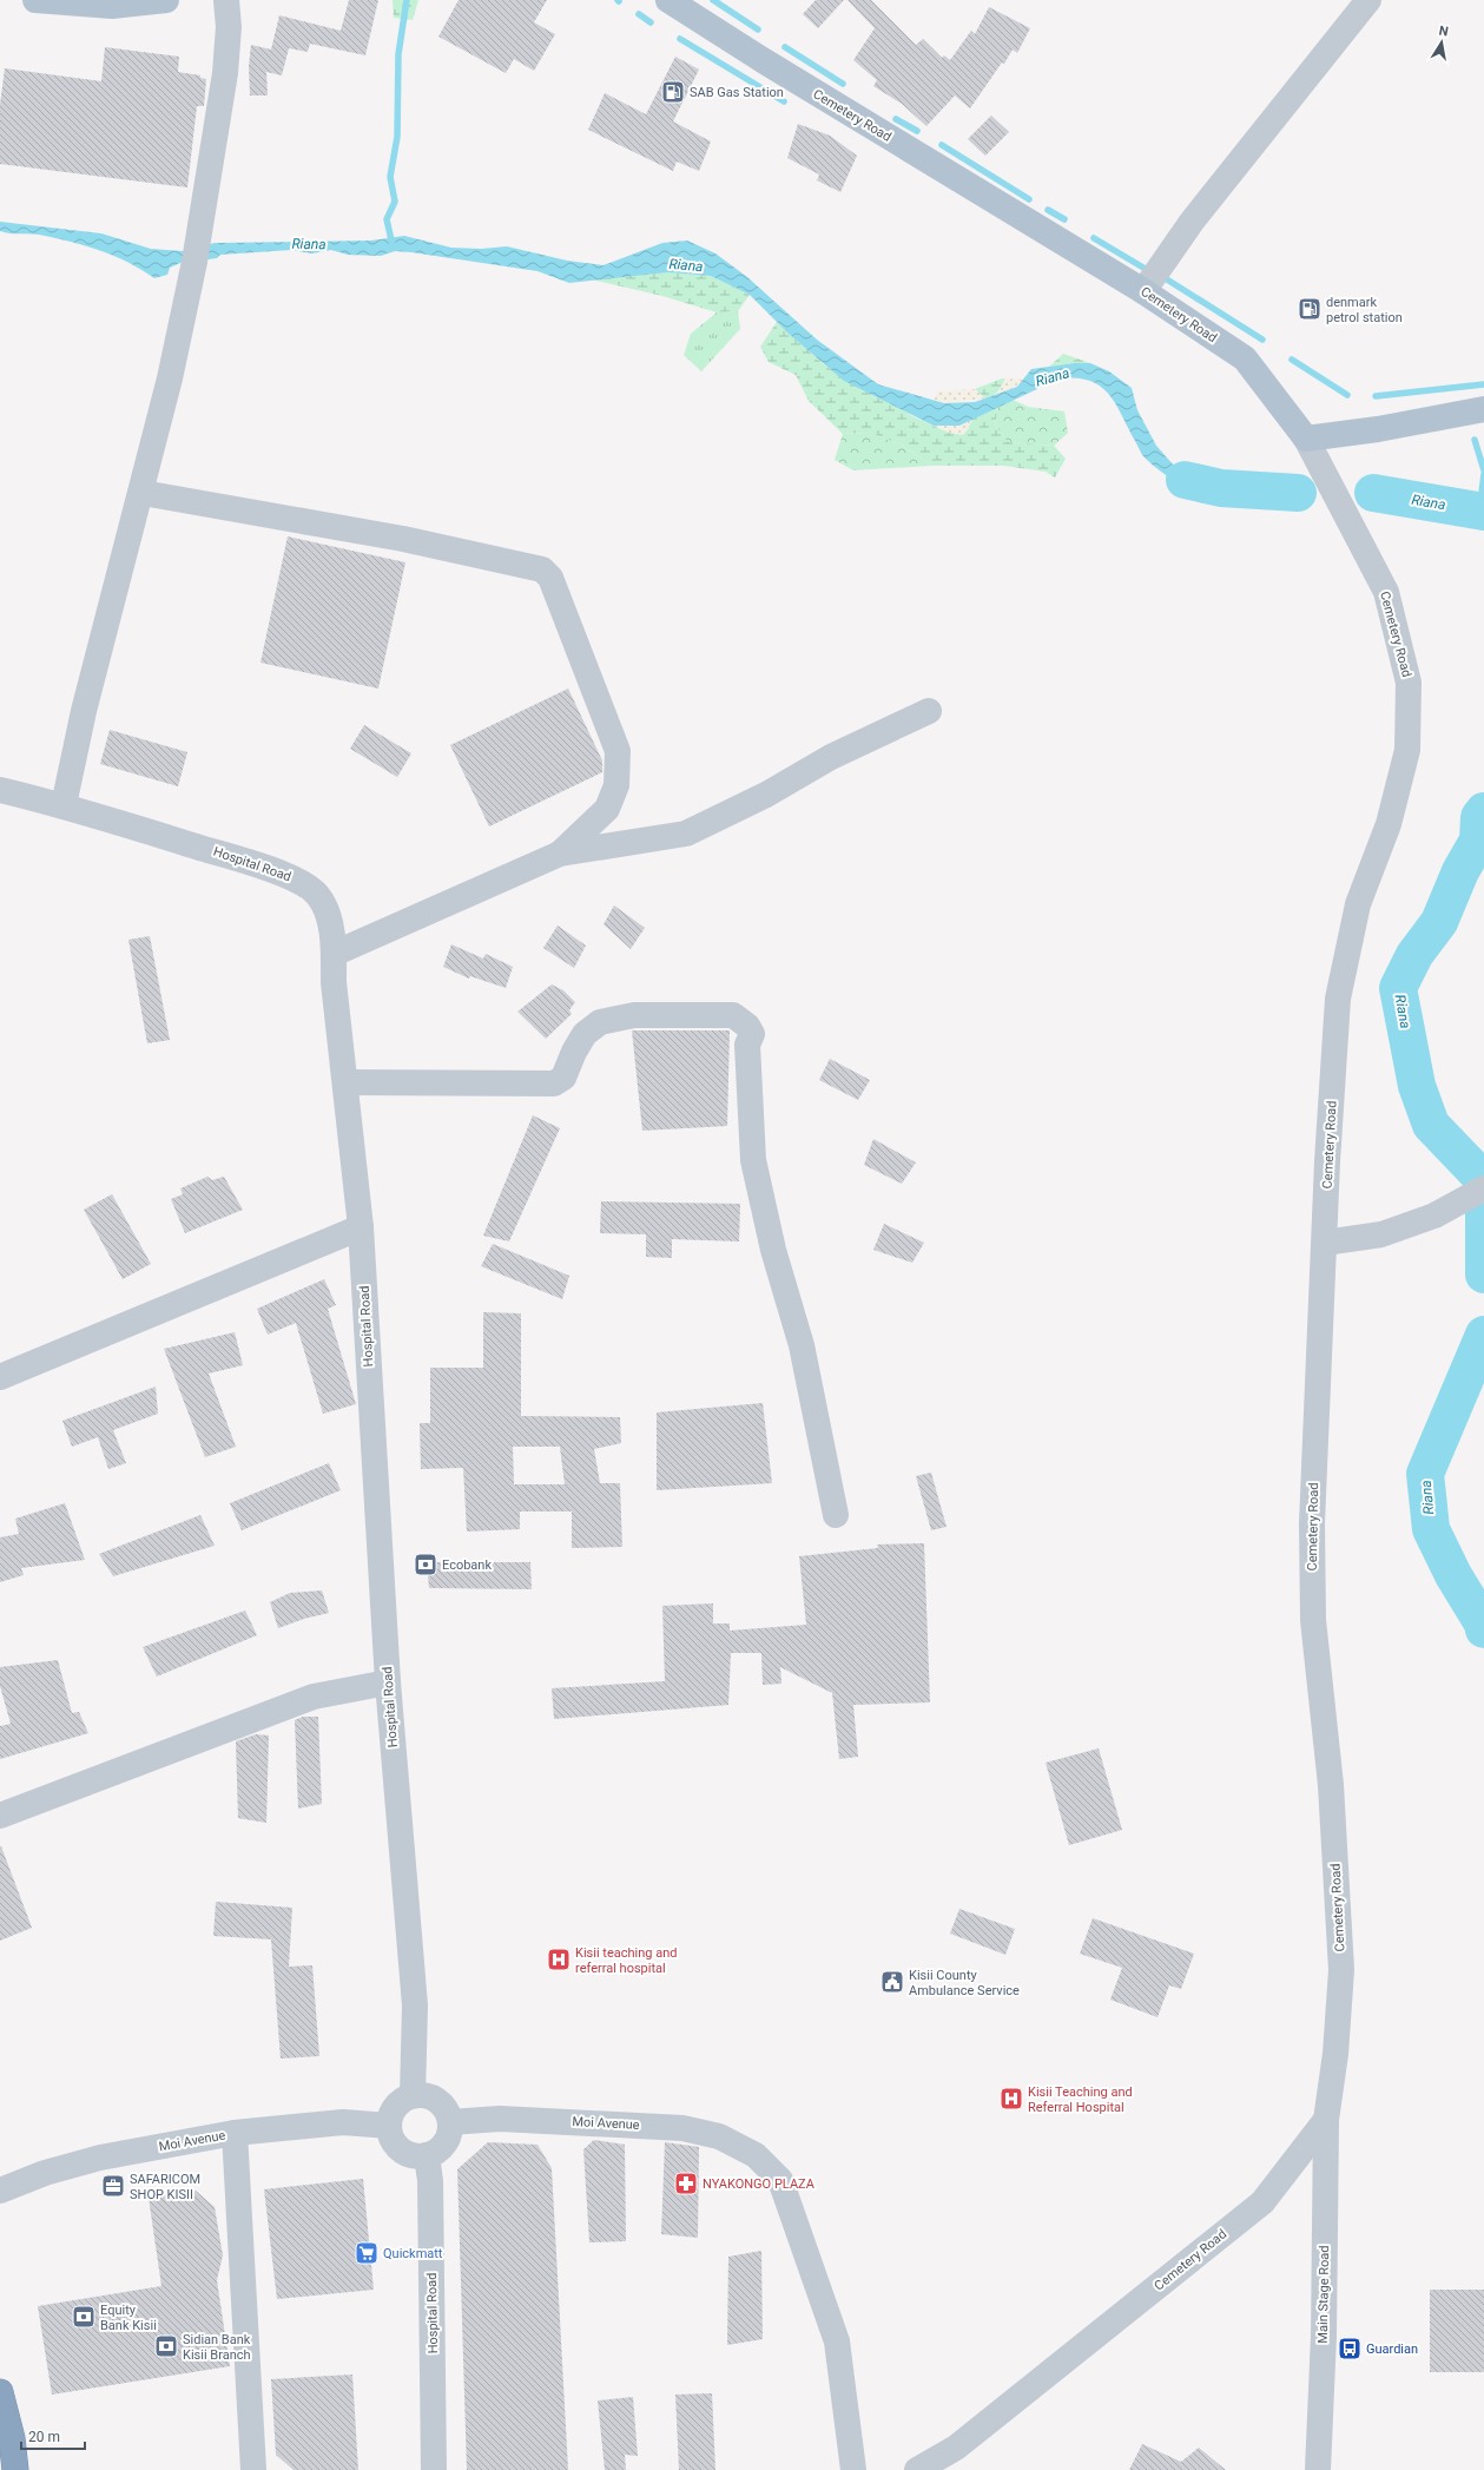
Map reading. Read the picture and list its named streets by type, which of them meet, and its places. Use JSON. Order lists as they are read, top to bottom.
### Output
{
  "streets": {
    "main road": ["Cemetery Road"],
    "street": ["Hospital Road", "Moi Avenue", "Main Stage Road"]
  },
  "crossings": [
    ["Cemetery Road", "Main Stage Road"],
    ["Hospital Road", "Moi Avenue"]
  ],
  "water": ["Riana"],
  "places": {
    "fuel station": ["SAB Gas Station", "denmark petrol station"],
    "bank": ["Ecobank", "Equity Bank Kisii", "Sidian Bank Kisii Branch"],
    "hospital": ["Kisii teaching and referral hospital", "Kisii Teaching and Referral Hospital"],
    "public building": ["Kisii County Ambulance Service"],
    "pharmacy": ["NYAKONGO PLAZA"],
    "office": ["SAFARICOM SHOP KISII"],
    "supermarket": ["Quickmatt"],
    "bus stop": ["Guardian"]
  },
  "scale_bar": "20 m",
  "north": "top"
}
